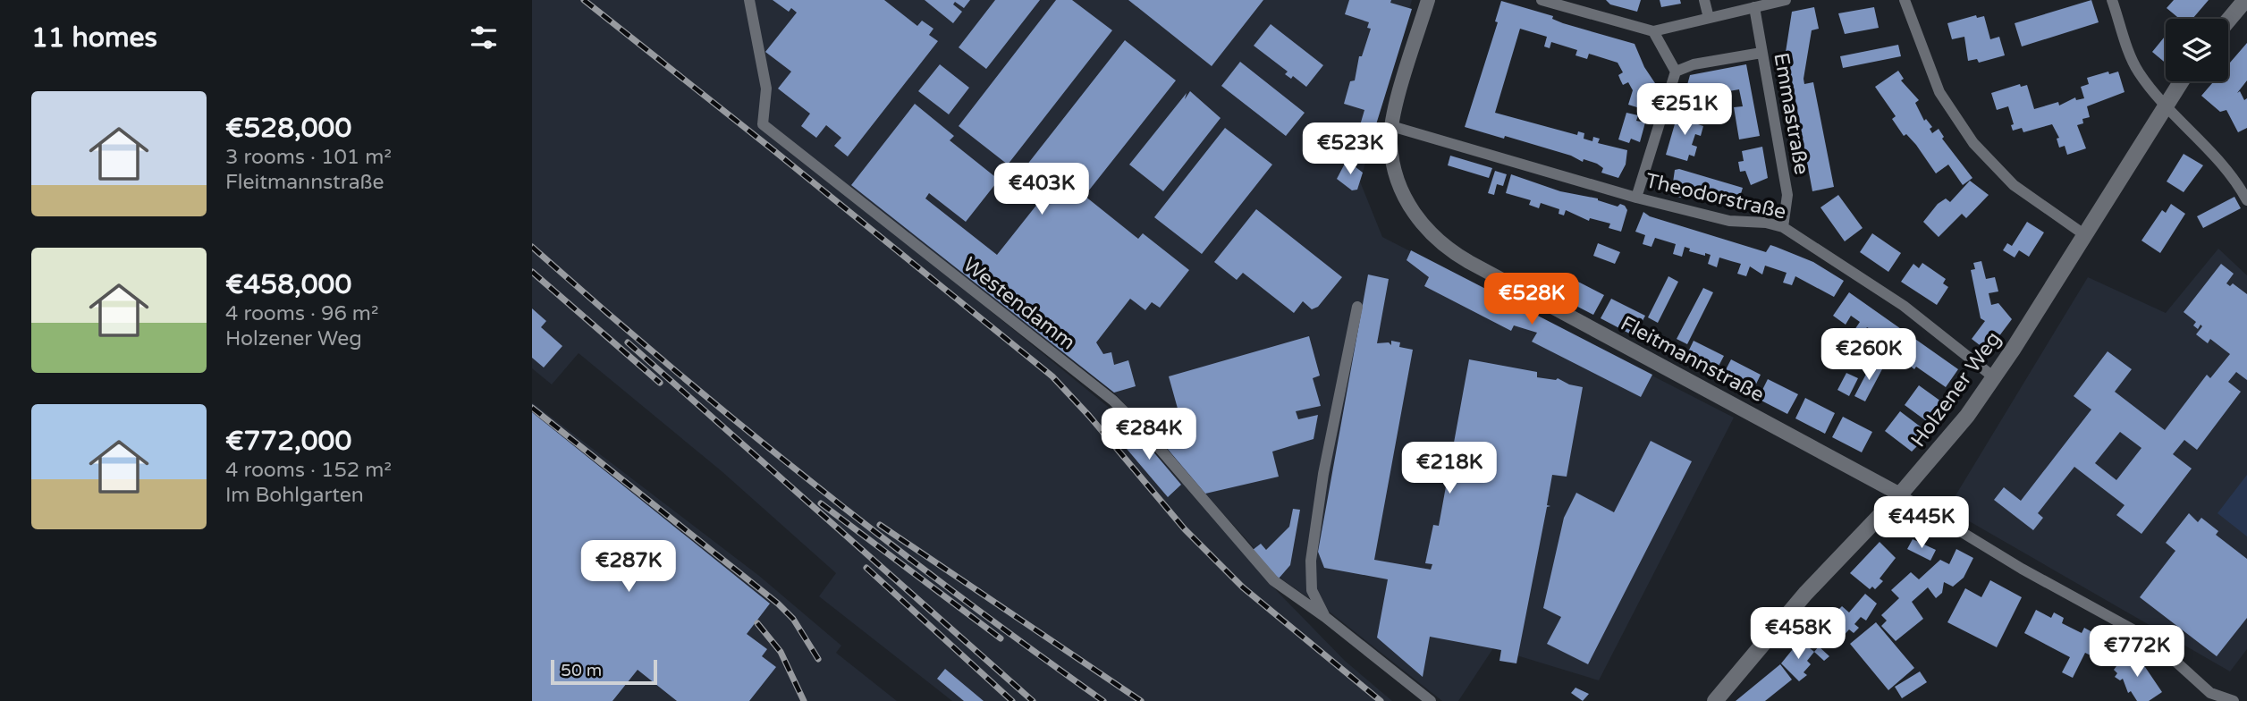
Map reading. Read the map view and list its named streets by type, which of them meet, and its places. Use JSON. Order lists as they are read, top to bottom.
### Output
{
  "streets": {
    "main road": ["Holzener Weg"],
    "street": [
      "Emmastraße",
      "Theodorstraße",
      "Westendamm",
      "Fleitmannstraße"
    ]
  },
  "crossings": [
    ["Emmastraße", "Theodorstraße"],
    ["Theodorstraße", "Fleitmannstraße"],
    ["Theodorstraße", "Holzener Weg"],
    ["Fleitmannstraße", "Holzener Weg"]
  ],
  "scale_bar": "50 m",
  "page": {
    "heading": "11 homes",
    "list": [
      {
        "name": "€528,000",
        "note": "3 rooms · 101 m² · Fleitmannstraße"
      },
      {
        "name": "€458,000",
        "note": "4 rooms · 96 m² · Holzener Weg"
      },
      {
        "name": "€772,000",
        "note": "4 rooms · 152 m² · Im Bohlgarten"
      }
    ],
    "price": [
      "€251K",
      "€523K",
      "€403K",
      "€528K",
      "€260K",
      "€284K",
      "€218K",
      "€445K",
      "€287K",
      "€458K",
      "€772K"
    ],
    "scale": "50 m"
  }
}
